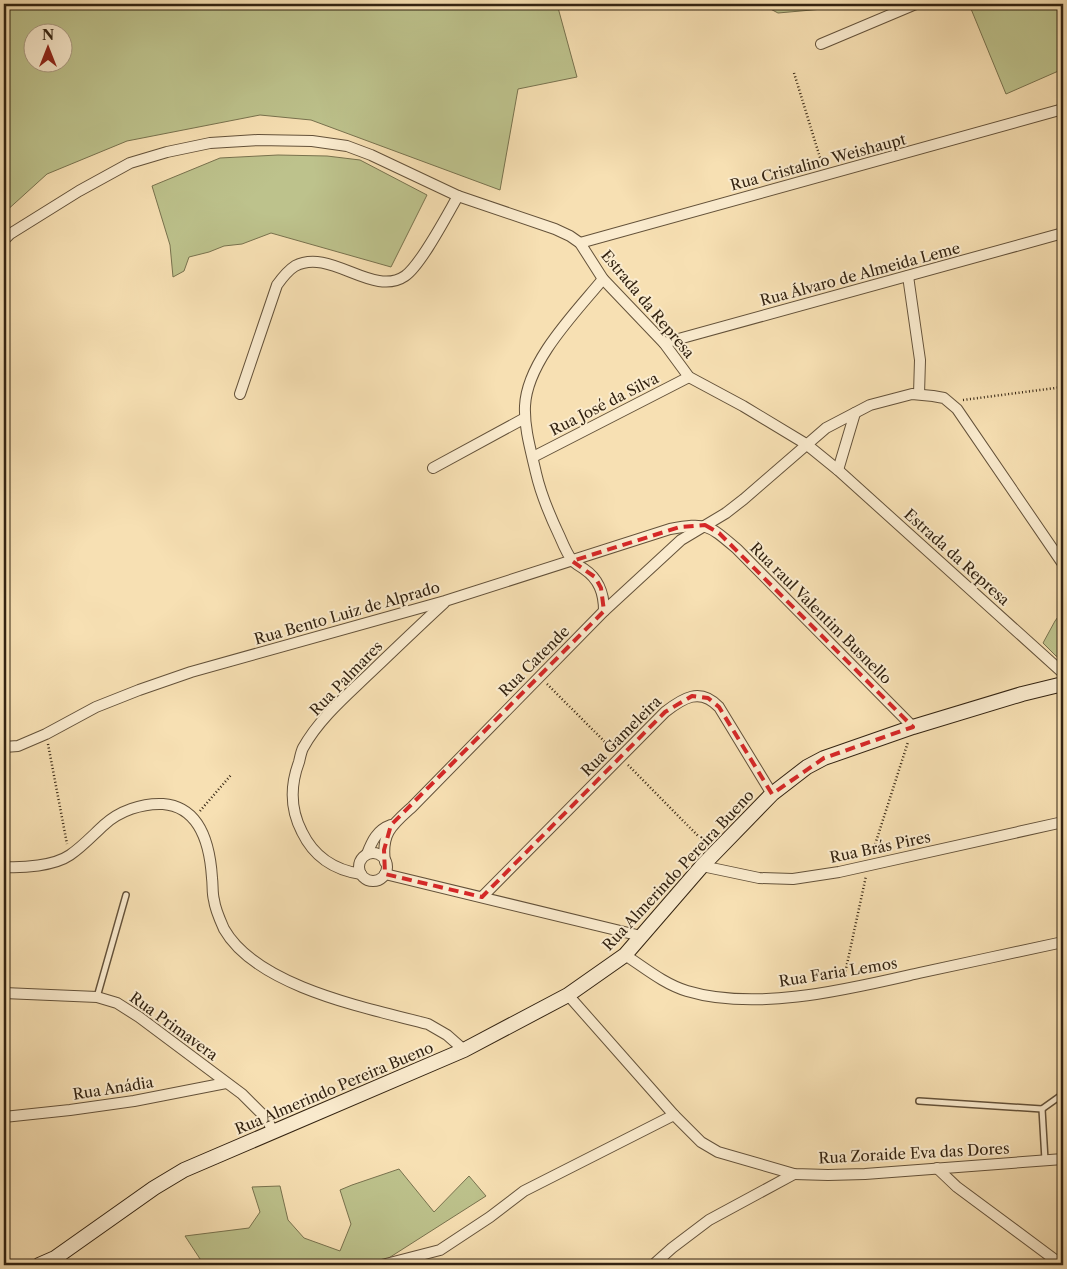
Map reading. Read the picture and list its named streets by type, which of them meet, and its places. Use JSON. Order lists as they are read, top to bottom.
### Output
{
  "streets": {
    "main road": ["Rua Almerindo Pereira Bueno"],
    "street": [
      "Rua Cristalino Weishaupt",
      "Rua Álvaro de Almeida Leme",
      "Estrada da Represa",
      "Rua José da Silva",
      "Rua Bento Luiz de Alprado",
      "Rua raul Valentim Busnello",
      "Rua Catende",
      "Rua Palmares",
      "Rua Gameleira",
      "Rua Brás Pires",
      "Rua Faria Lemos",
      "Rua Primavera",
      "Rua Anádia",
      "Rua Zoraide Eva das Dores"
    ]
  },
  "crossings": [
    ["Rua Cristalino Weishaupt", "Estrada da Represa"],
    ["Rua Álvaro de Almeida Leme", "Estrada da Represa"],
    ["Estrada da Represa", "Rua José da Silva"],
    ["Estrada da Represa", "Rua Catende"],
    ["Rua Bento Luiz de Alprado", "Rua raul Valentim Busnello"],
    ["Rua Bento Luiz de Alprado", "Rua Catende"],
    ["Rua Bento Luiz de Alprado", "Rua Palmares"],
    ["Rua raul Valentim Busnello", "Rua Catende"],
    ["Rua raul Valentim Busnello", "Rua Almerindo Pereira Bueno"],
    ["Rua Catende", "Rua Palmares"],
    ["Rua Palmares", "Rua Gameleira"],
    ["Rua Palmares", "Rua Almerindo Pereira Bueno"],
    ["Rua Gameleira", "Rua Almerindo Pereira Bueno"],
    ["Rua Brás Pires", "Rua Almerindo Pereira Bueno"],
    ["Rua Almerindo Pereira Bueno", "Rua Faria Lemos"],
    ["Rua Almerindo Pereira Bueno", "Rua Primavera"],
    ["Rua Almerindo Pereira Bueno", "Rua Zoraide Eva das Dores"],
    ["Rua Primavera", "Rua Anádia"]
  ],
  "north": "top"
}
